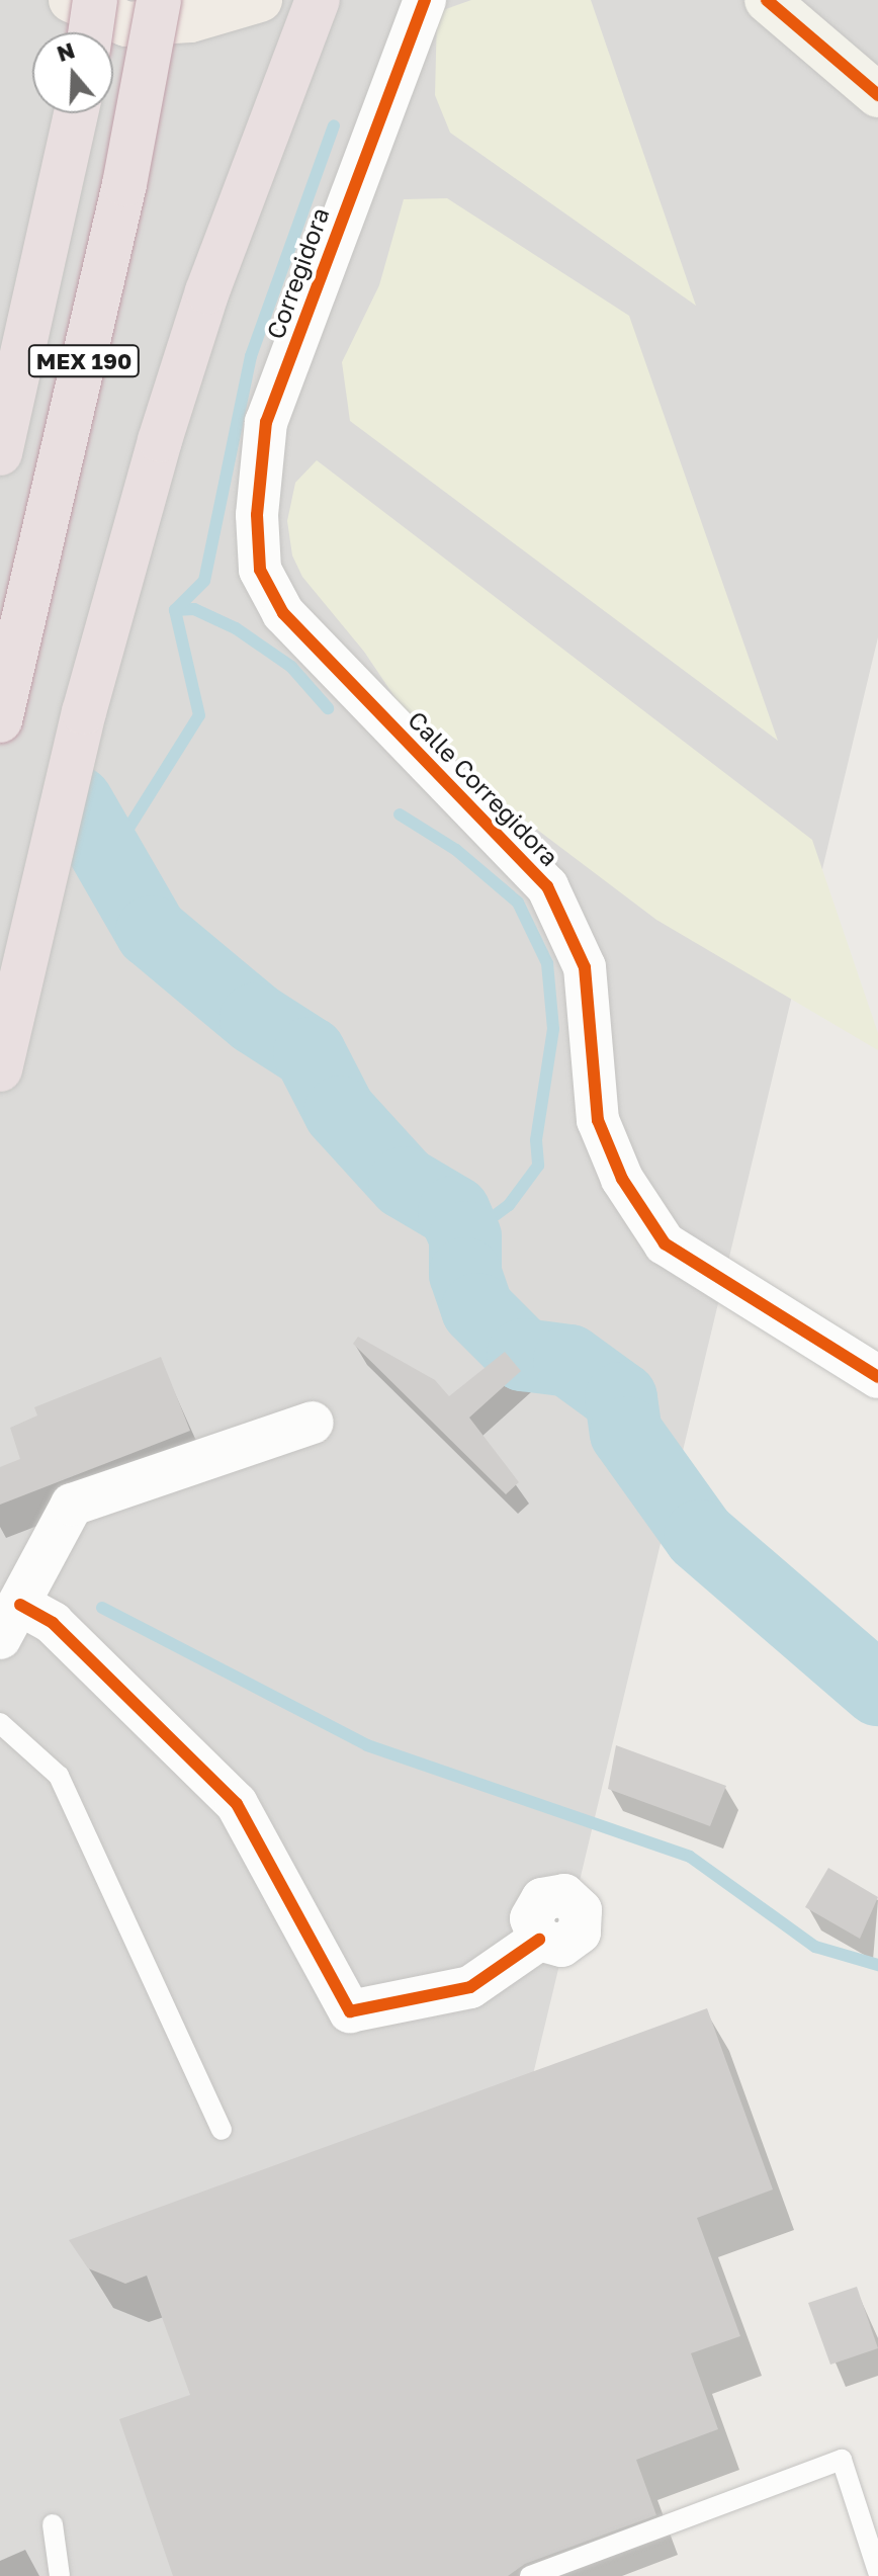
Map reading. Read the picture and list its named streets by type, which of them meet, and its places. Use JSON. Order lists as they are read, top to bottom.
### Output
{
  "streets": {
    "highway": ["MEX 190"],
    "street": ["Corregidora", "Calle Corregidora"]
  },
  "crossings": [
    ["Corregidora", "Calle Corregidora"]
  ],
  "north": "top"
}
